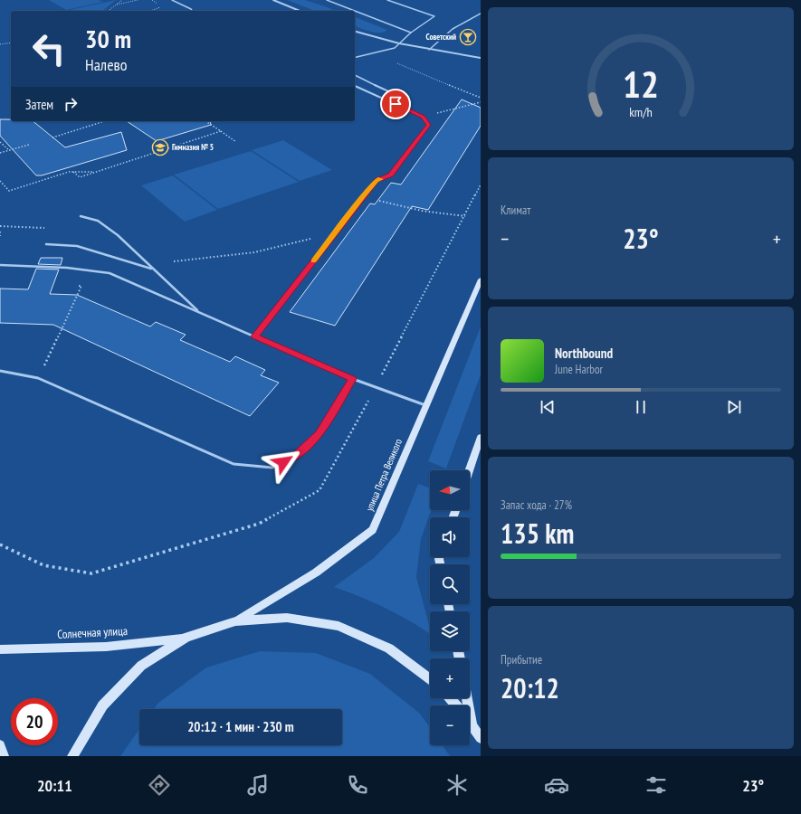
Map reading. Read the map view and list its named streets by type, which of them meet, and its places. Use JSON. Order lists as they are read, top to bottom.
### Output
{
  "streets": {
    "street": ["улица Петра Великого", "Солнечная улица"]
  },
  "places": {
    "bar": ["Советский"],
    "school or university": ["Гимназия № 5"]
  },
  "north": "left",
  "page": {
    "turn": ["30 m", "Налево"],
    "then": "Затем",
    "tile": [
      "Климат",
      ["Запас хода · 27%", "135 km"],
      ["Прибытие", "20:12"]
    ],
    "heat": ["−", "23°", "+"],
    "song": ["Northbound", "June Harbor"],
    "map_buttons": ["+", "−"],
    "limit": "20",
    "trip": "20:12 · 1 мин · 230 m",
    "tabs": ["20:11", "23°"],
    "gauge": ["12", "km/h"]
  }
}
